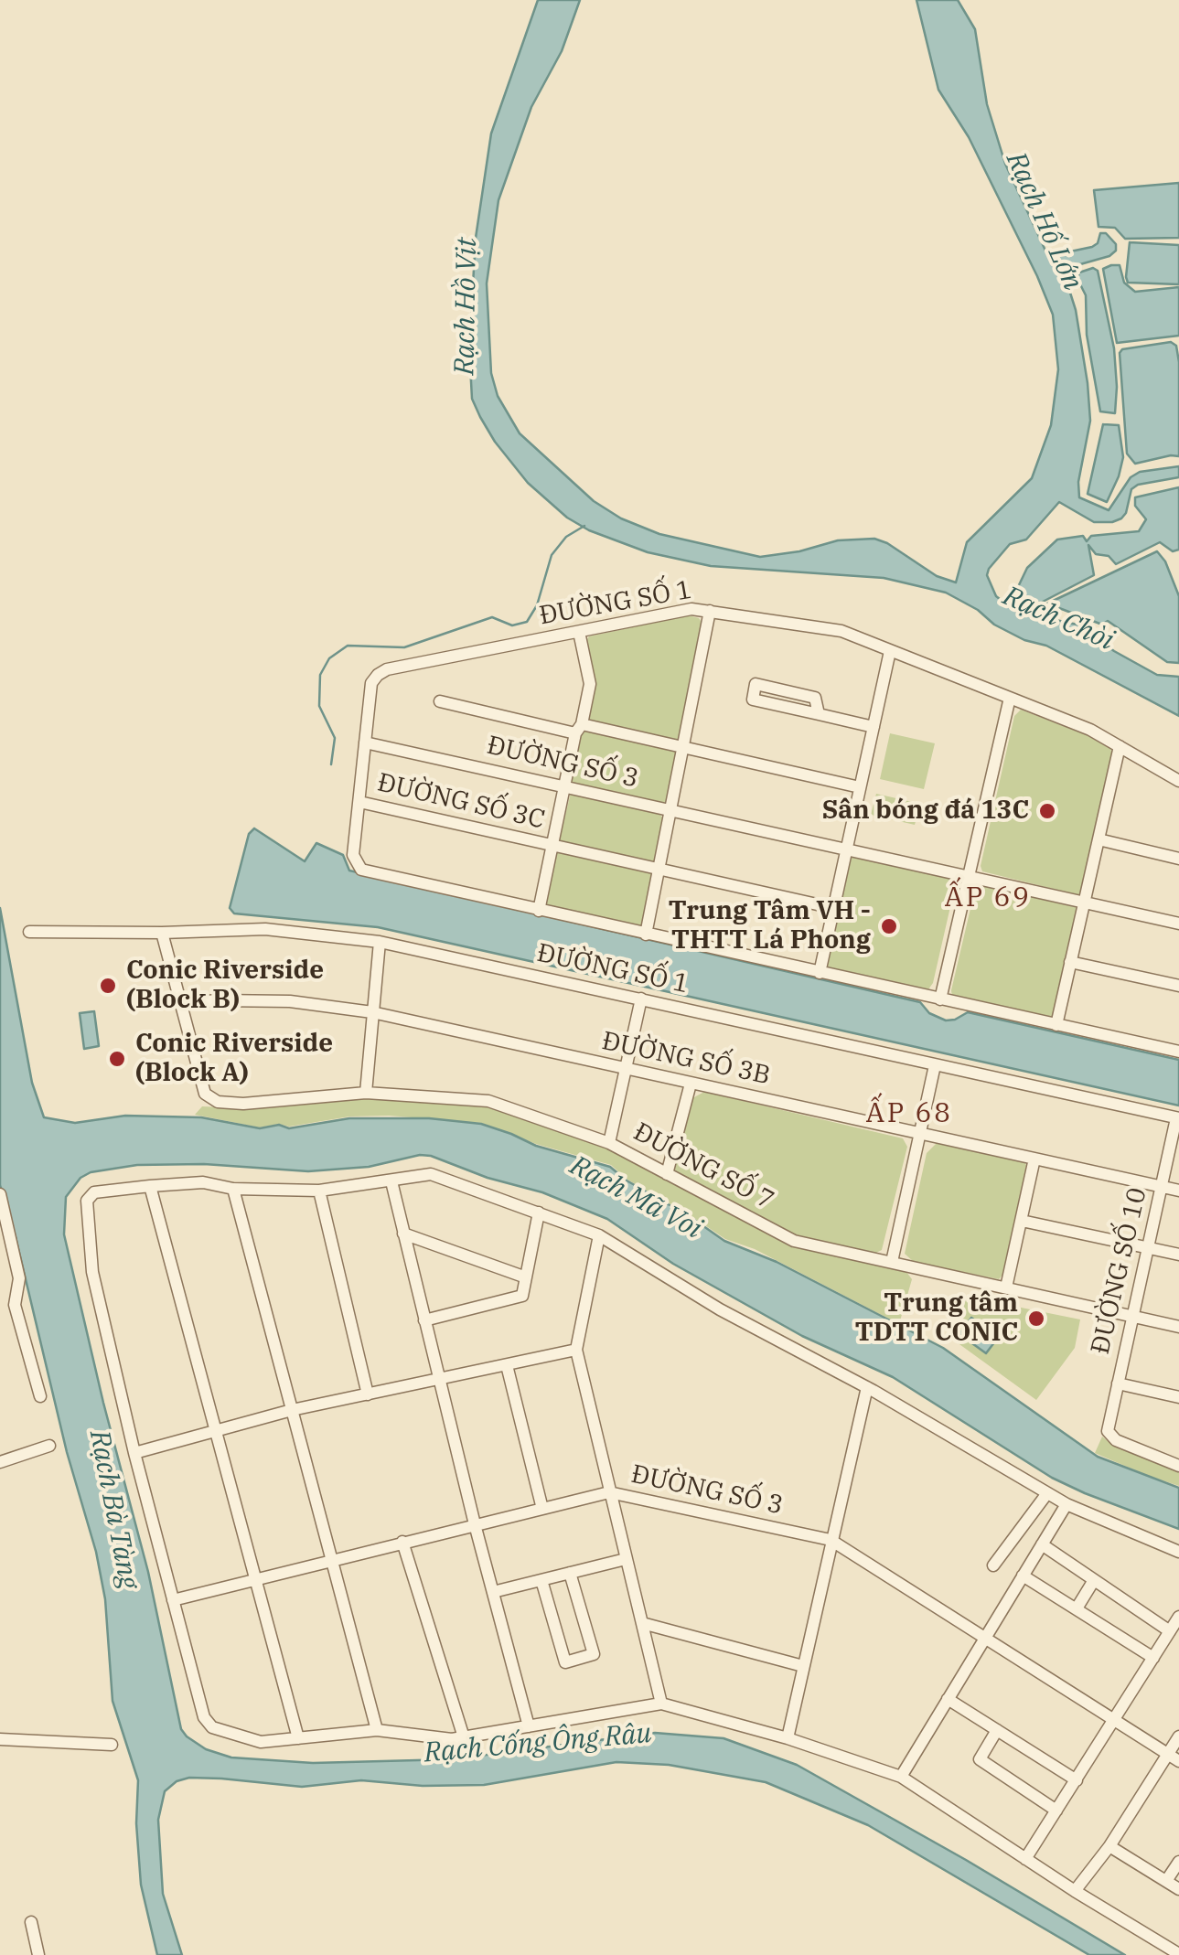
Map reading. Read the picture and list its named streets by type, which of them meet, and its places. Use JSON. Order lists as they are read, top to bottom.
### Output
{
  "streets": {
    "street": [
      "ĐƯỜNG SỐ 1",
      "ĐƯỜNG SỐ 3",
      "ĐƯỜNG SỐ 3C",
      "ĐƯỜNG SỐ 3B",
      "ĐƯỜNG SỐ 7",
      "ĐƯỜNG SỐ 10"
    ]
  },
  "crossings": [
    ["ĐƯỜNG SỐ 1", "ĐƯỜNG SỐ 3"],
    ["ĐƯỜNG SỐ 1", "ĐƯỜNG SỐ 3C"],
    ["ĐƯỜNG SỐ 1", "ĐƯỜNG SỐ 10"],
    ["ĐƯỜNG SỐ 3B", "ĐƯỜNG SỐ 7"],
    ["ĐƯỜNG SỐ 3B", "ĐƯỜNG SỐ 10"],
    ["ĐƯỜNG SỐ 7", "ĐƯỜNG SỐ 10"]
  ],
  "districts": ["ẤP 69", "ẤP 68"],
  "water": [
    "Rạch Hố Lớn",
    "Rạch Hồ Vịt",
    "Rạch Chòi",
    "Rạch Mã Voi",
    "Rạch Bà Tàng",
    "Rạch Cống Ông Râu"
  ],
  "places": [
    "Sân bóng đá 13C",
    "Trung Tâm VH - THTT Lá Phong",
    "Conic Riverside (Block B)",
    "Conic Riverside (Block A)",
    "Trung tâm TDTT CONIC"
  ]
}
